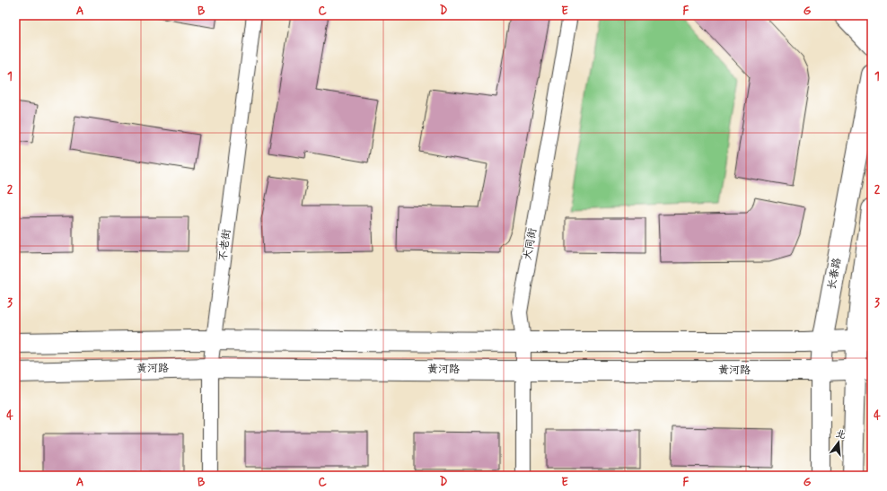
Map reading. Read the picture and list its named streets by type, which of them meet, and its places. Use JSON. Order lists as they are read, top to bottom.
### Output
{
  "streets": {
    "main road": ["长春路", "黄河路"],
    "street": ["大同街", "不老街"]
  },
  "crossings": [
    ["大同街", "黄河路"],
    ["不老街", "黄河路"],
    ["长春路", "黄河路"]
  ],
  "north": "top",
  "grid": {
    "columns": [
      "A",
      "B",
      "C",
      "D",
      "E",
      "F",
      "G"
    ],
    "rows": [
      "1",
      "2",
      "3",
      "4"
    ]
  }
}
